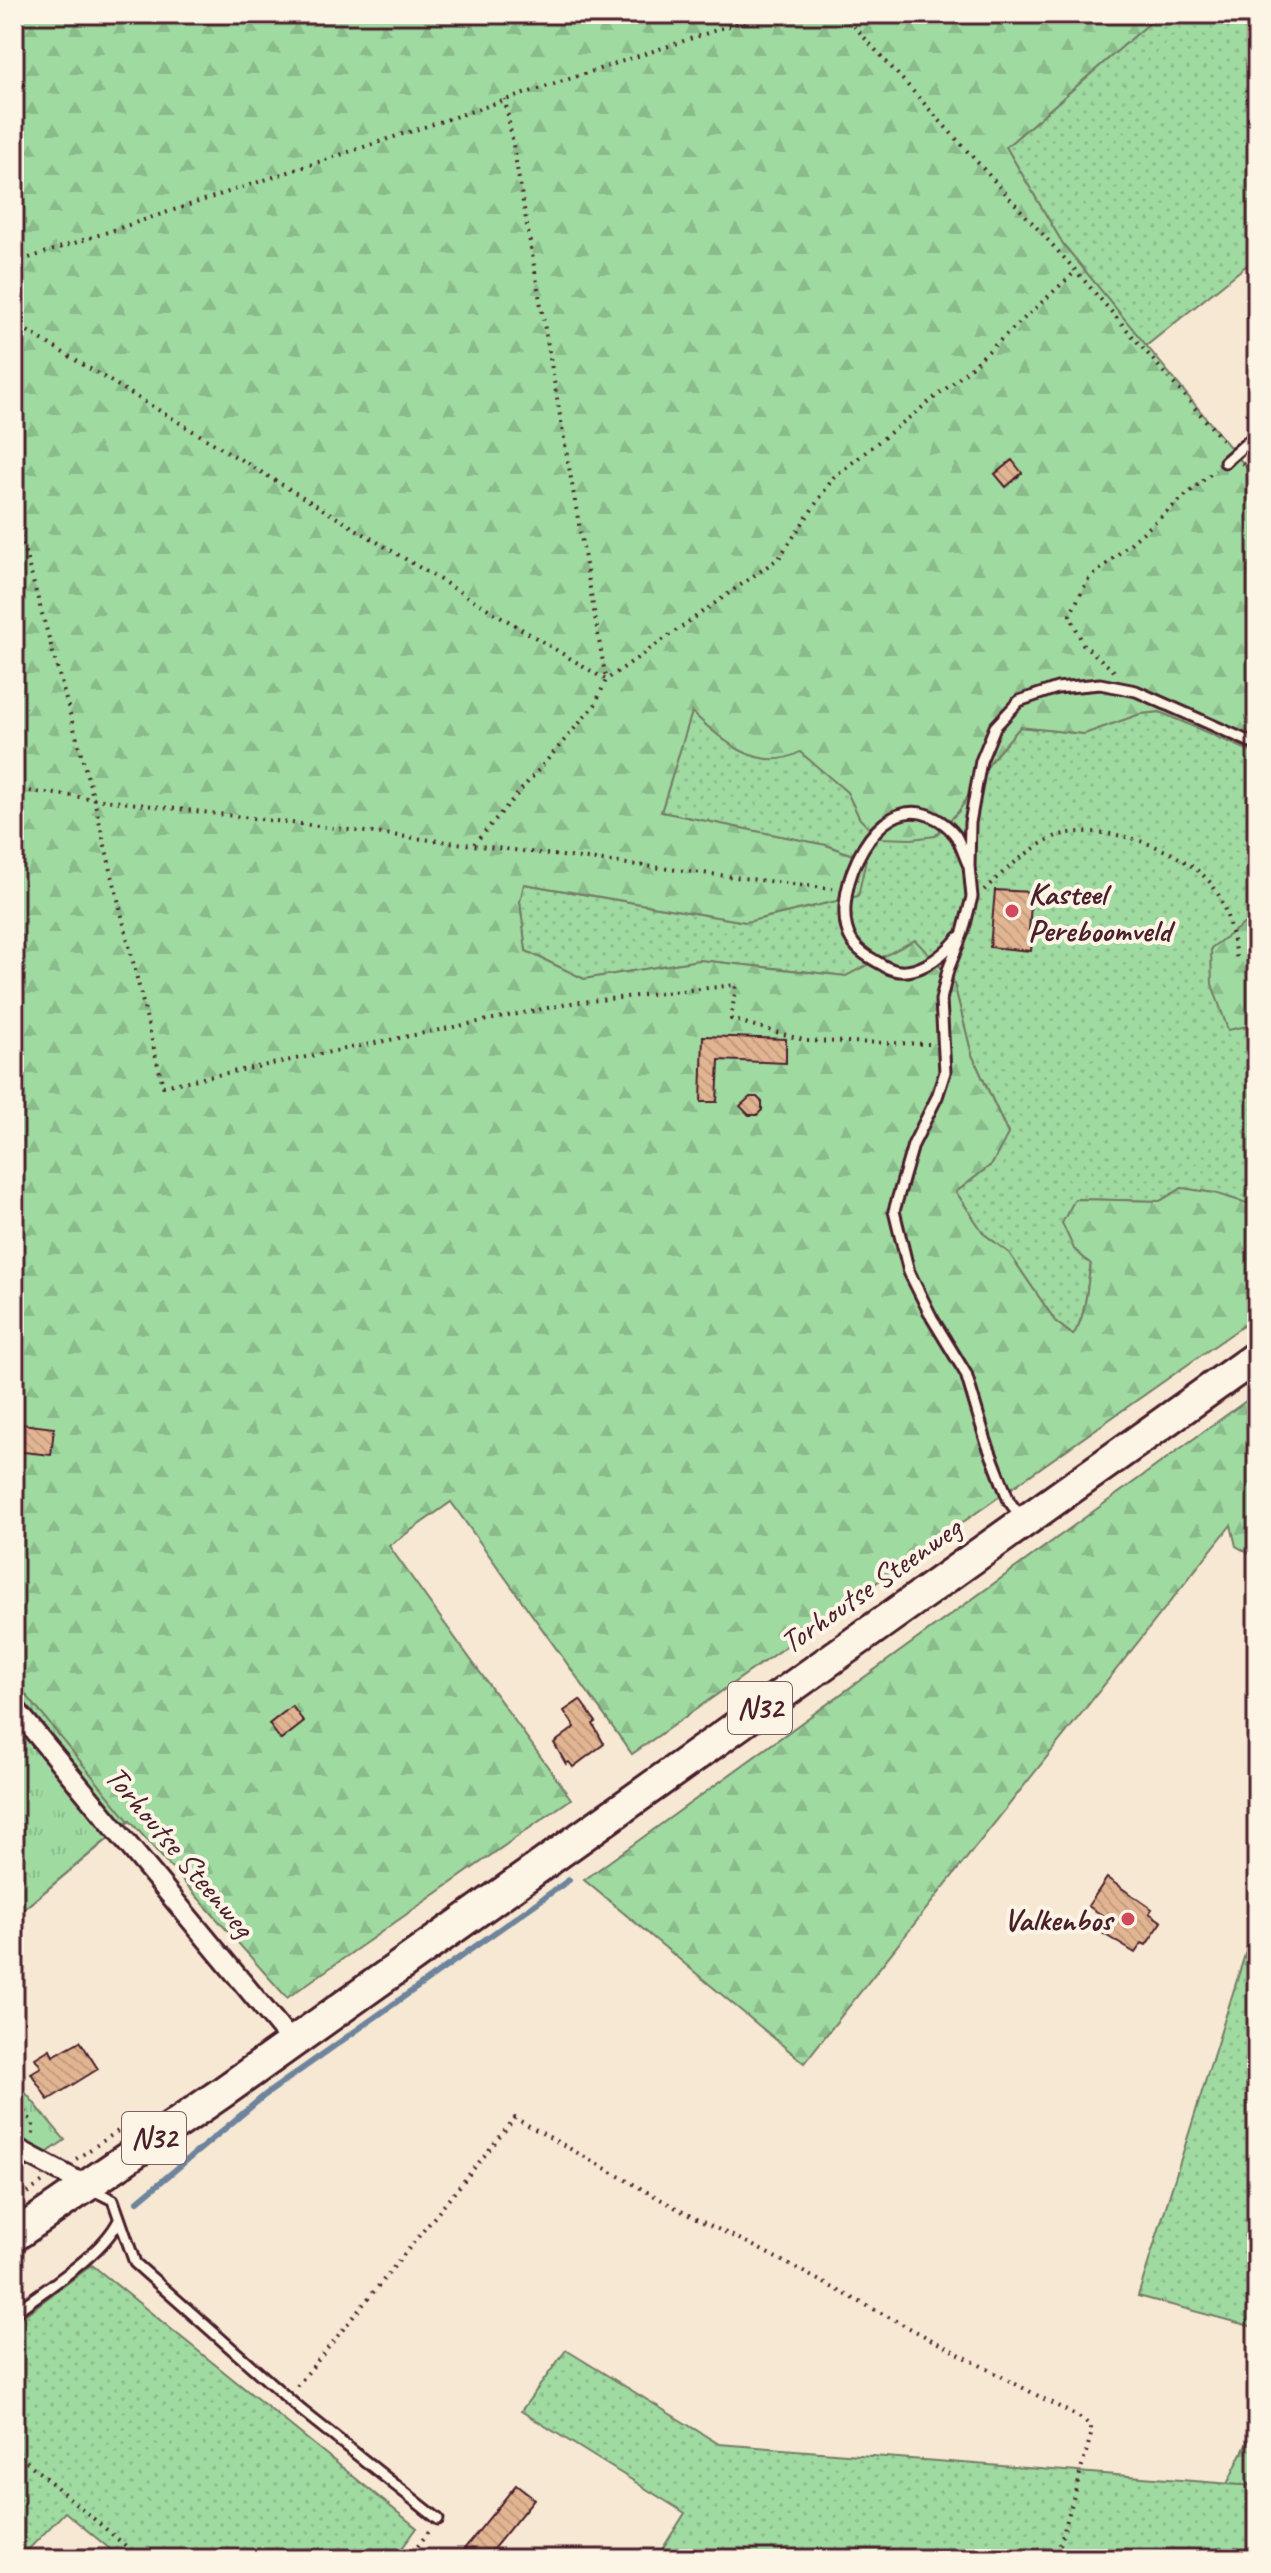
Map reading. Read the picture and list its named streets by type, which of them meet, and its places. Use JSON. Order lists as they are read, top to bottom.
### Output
{
  "streets": {
    "main road": ["Torhoutse Steenweg", "N32"]
  },
  "places": ["Kasteel Pereboomveld", "Valkenbos"]
}
